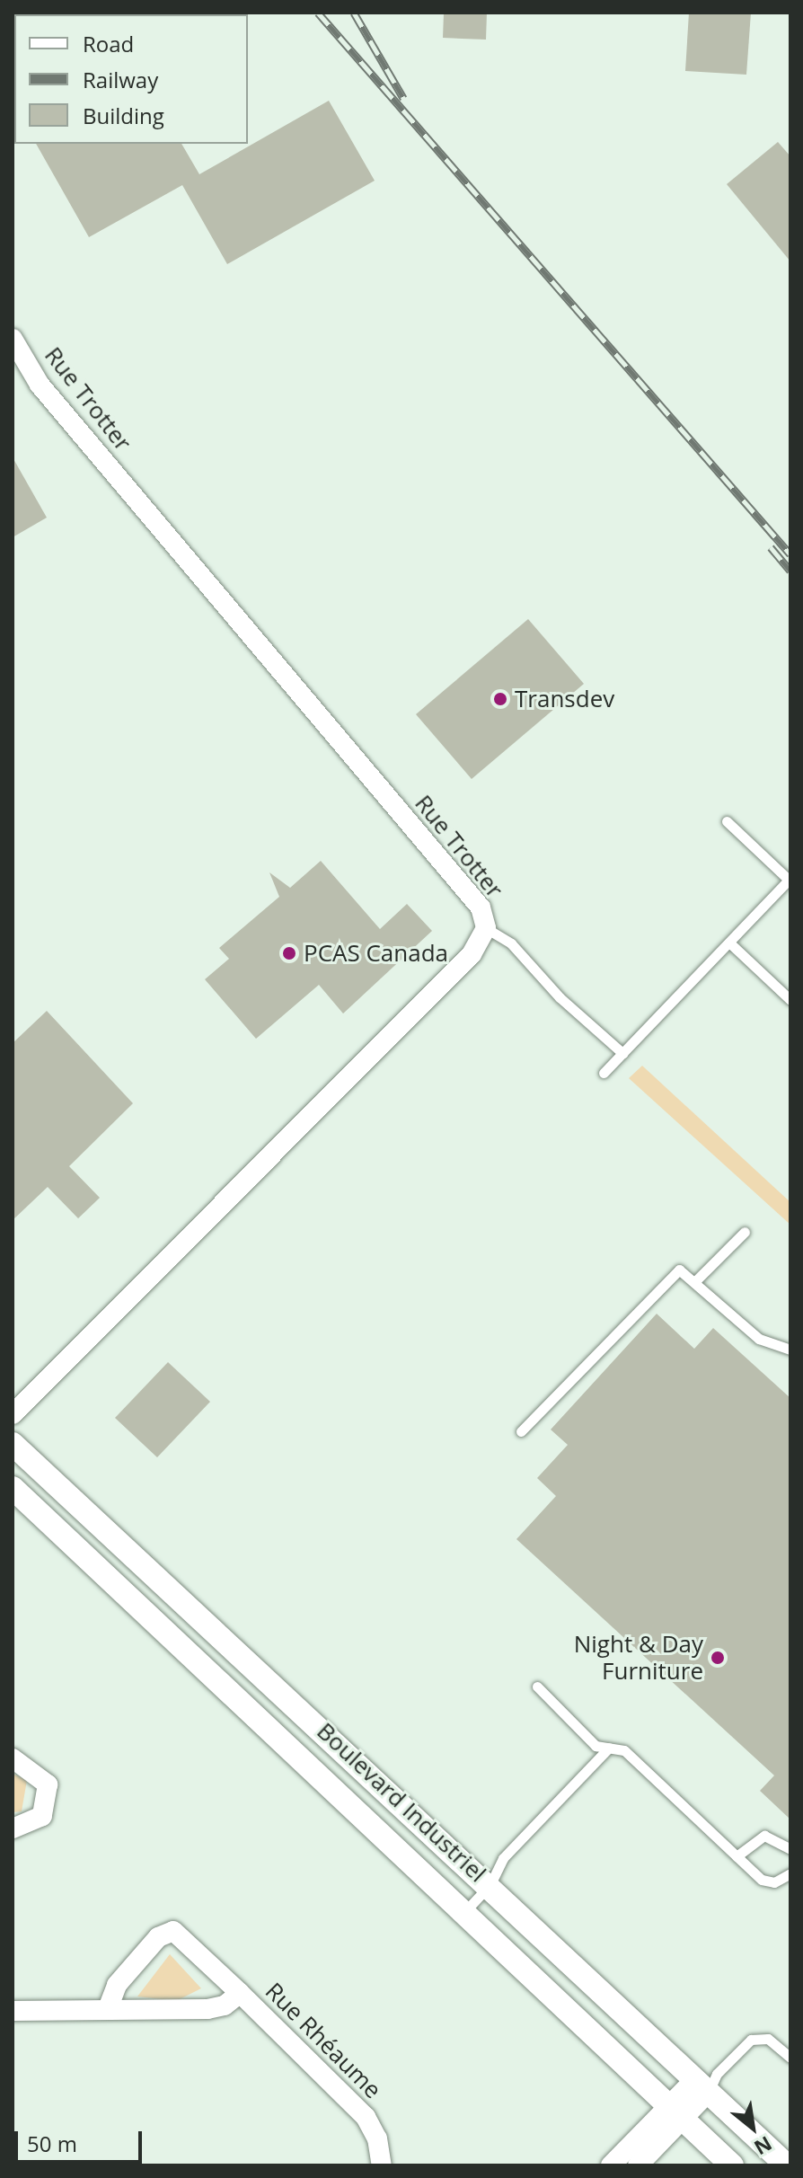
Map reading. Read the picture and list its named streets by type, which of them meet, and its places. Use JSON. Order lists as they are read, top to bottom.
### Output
{
  "streets": {
    "street": ["Rue Trotter", "Boulevard Industriel", "Rue Rhéaume"]
  },
  "places": ["Transdev", "PCAS Canada", "Night & Day Furniture"],
  "legend": ["Road", "Railway", "Building"],
  "scale_bar": "50 m",
  "north": "bottom right"
}
